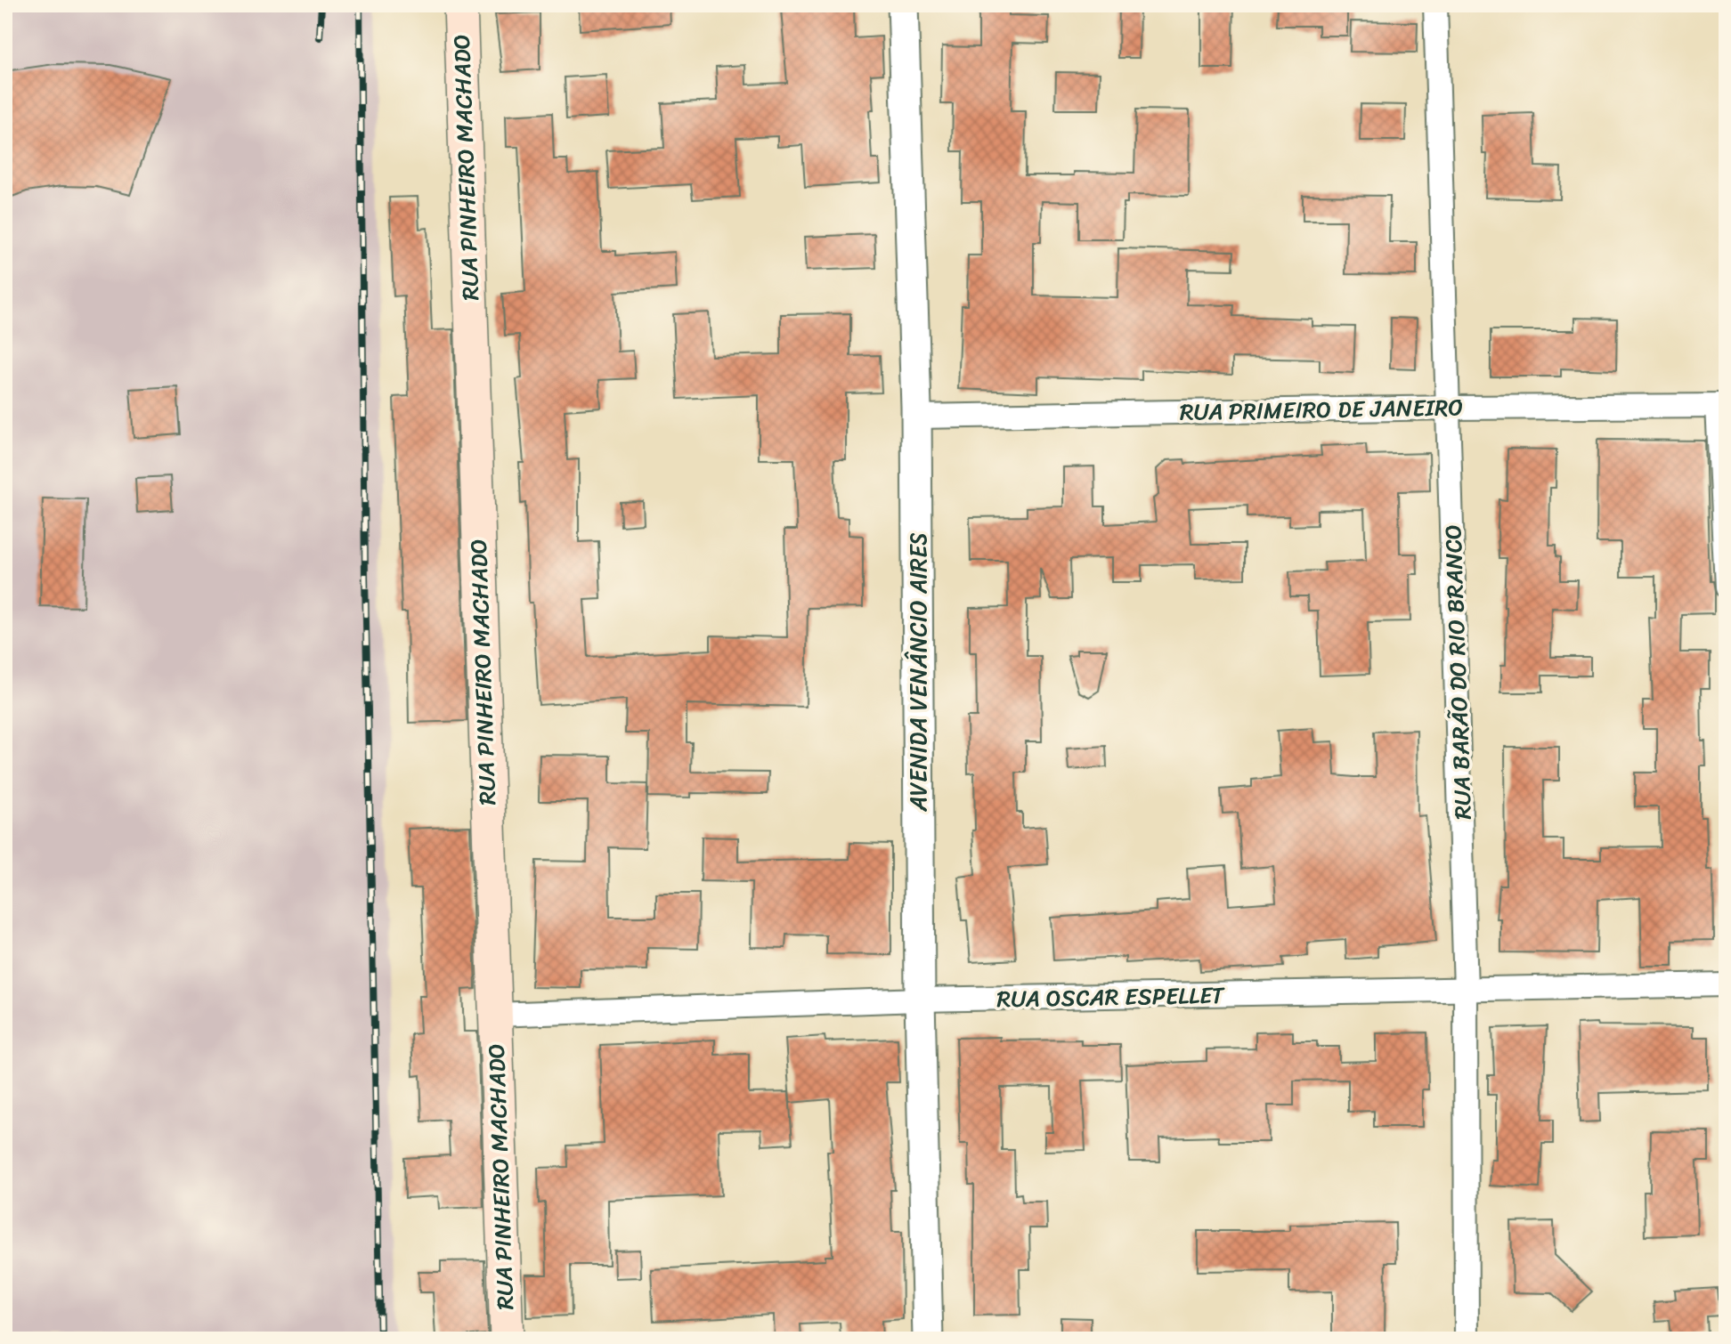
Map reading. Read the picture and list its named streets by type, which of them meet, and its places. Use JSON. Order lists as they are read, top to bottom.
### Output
{
  "streets": {
    "main road": ["RUA PINHEIRO MACHADO"],
    "street": [
      "RUA PRIMEIRO DE JANEIRO",
      "AVENIDA VENÂNCIO AIRES",
      "RUA BARÃO DO RIO BRANCO",
      "RUA OSCAR ESPELLET"
    ]
  },
  "crossings": [
    ["RUA PINHEIRO MACHADO", "RUA OSCAR ESPELLET"],
    ["RUA PRIMEIRO DE JANEIRO", "AVENIDA VENÂNCIO AIRES"],
    ["RUA PRIMEIRO DE JANEIRO", "RUA BARÃO DO RIO BRANCO"],
    ["AVENIDA VENÂNCIO AIRES", "RUA OSCAR ESPELLET"],
    ["RUA BARÃO DO RIO BRANCO", "RUA OSCAR ESPELLET"]
  ]
}
